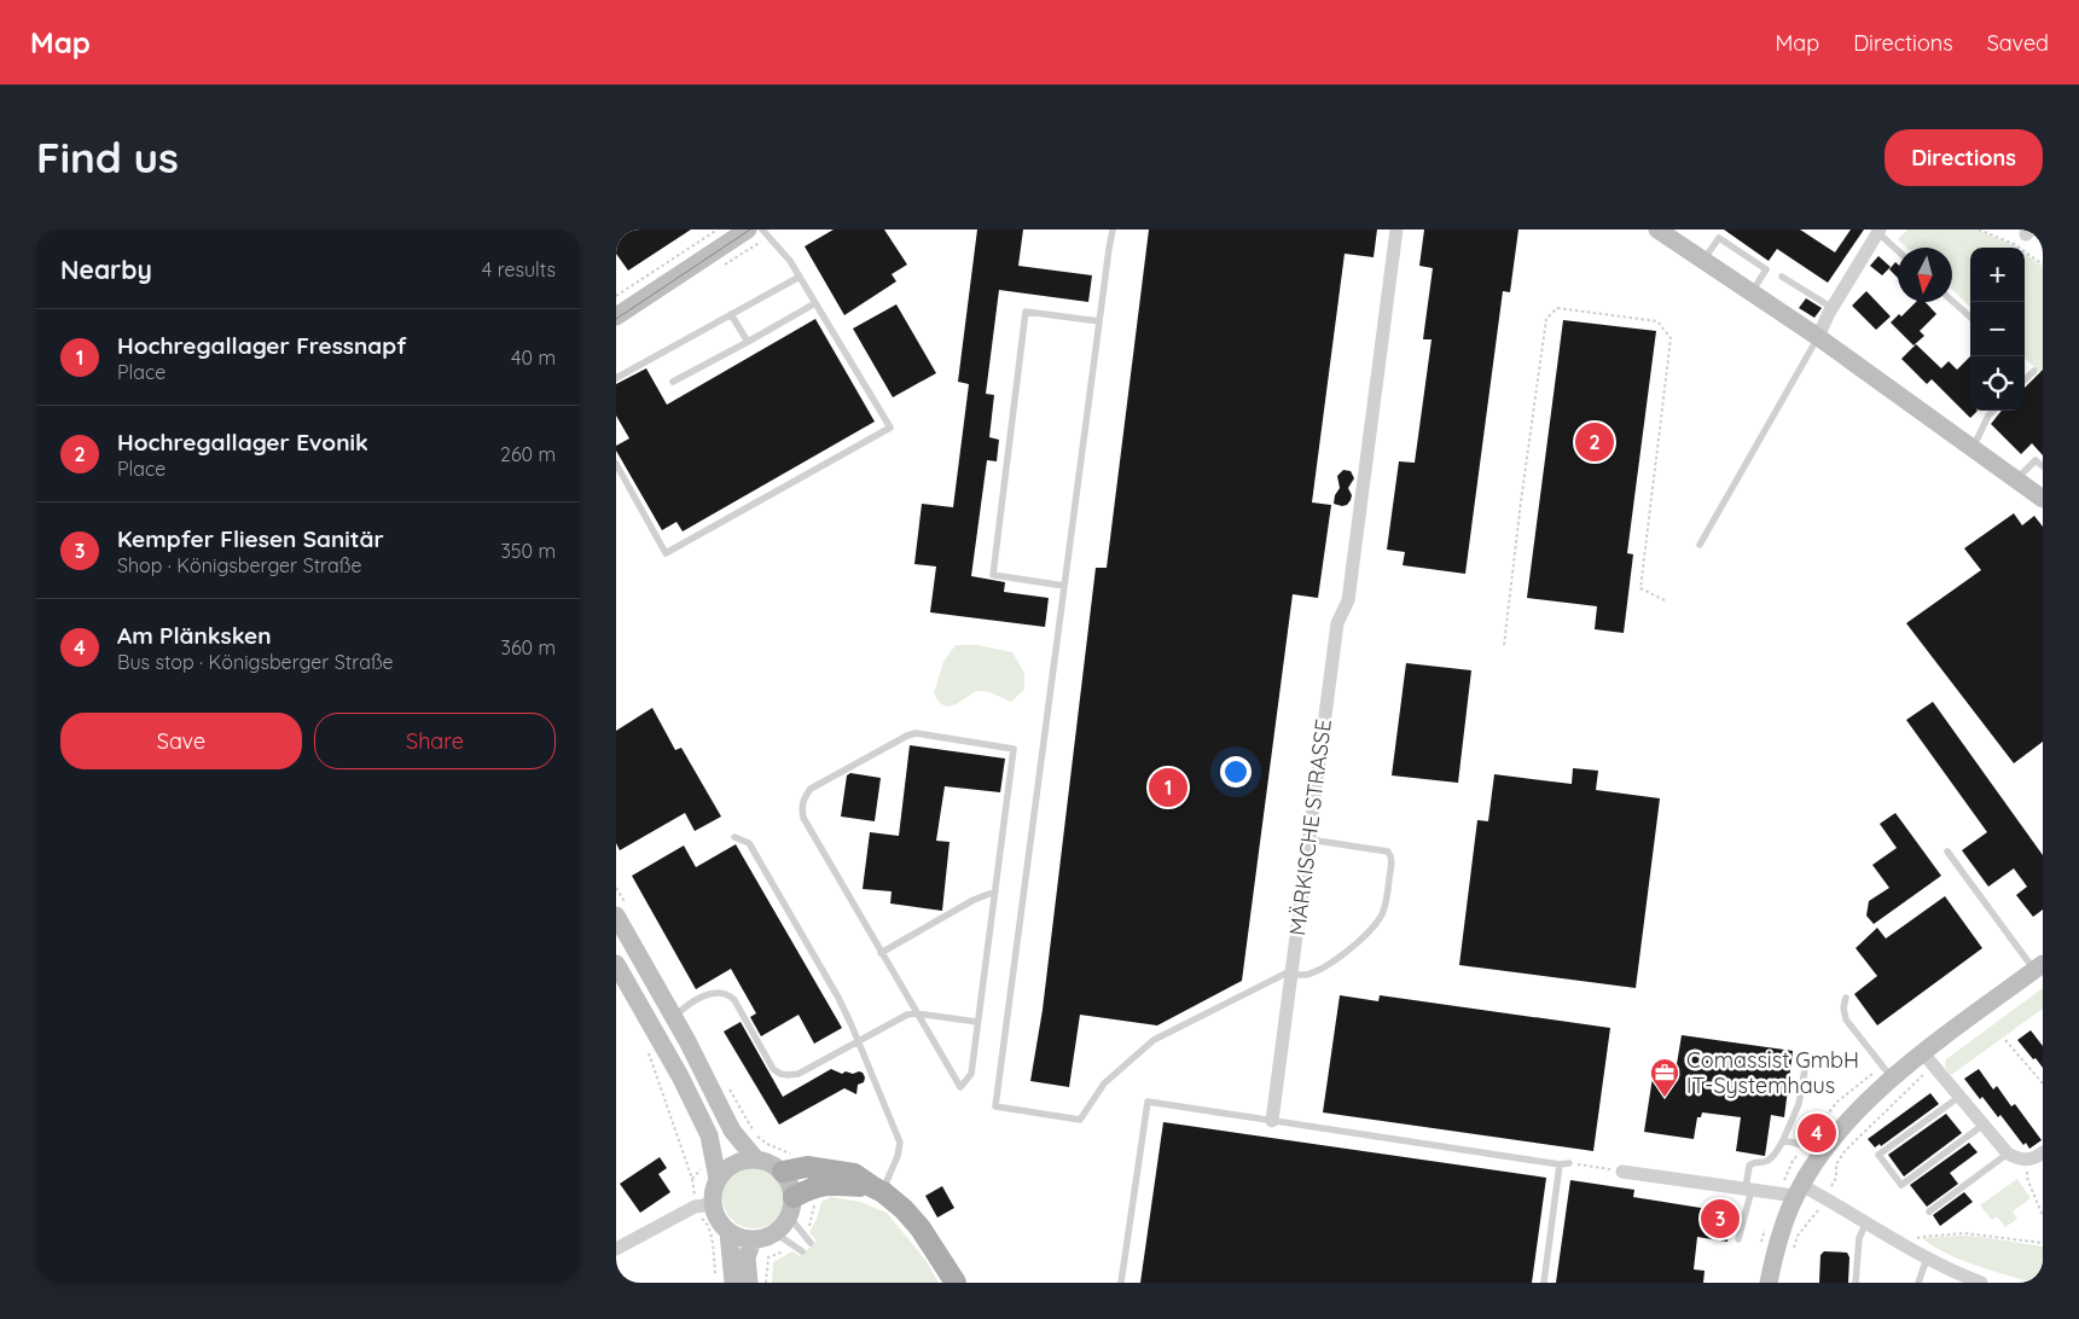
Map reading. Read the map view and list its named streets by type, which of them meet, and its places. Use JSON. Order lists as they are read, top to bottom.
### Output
{
  "streets": {
    "street": ["MÄRKISCHE STRASSE"]
  },
  "places": {
    "office": ["Comassist GmbH IT-Systemhaus"]
  },
  "north": "bottom",
  "page": {
    "header": "Map",
    "nav": ["Map", "Directions", "Saved"],
    "buttons": [
      "Directions",
      ["Save", "Share"]
    ],
    "title": "Find us",
    "heading": ["Nearby", "4 results"],
    "map_buttons": ["+", "−"],
    "list": [
      {
        "mark": "1",
        "name": "Hochregallager Fressnapf",
        "note": "Place",
        "value": "40 m"
      },
      {
        "mark": "2",
        "name": "Hochregallager Evonik",
        "note": "Place",
        "value": "260 m"
      },
      {
        "mark": "3",
        "name": "Kempfer Fliesen Sanitär",
        "note": "Shop · Königsberger Straße",
        "value": "350 m"
      },
      {
        "mark": "4",
        "name": "Am Plänksken",
        "note": "Bus stop · Königsberger Straße",
        "value": "360 m"
      }
    ],
    "pins": [
      "2",
      "1",
      "4",
      "3"
    ]
  }
}
